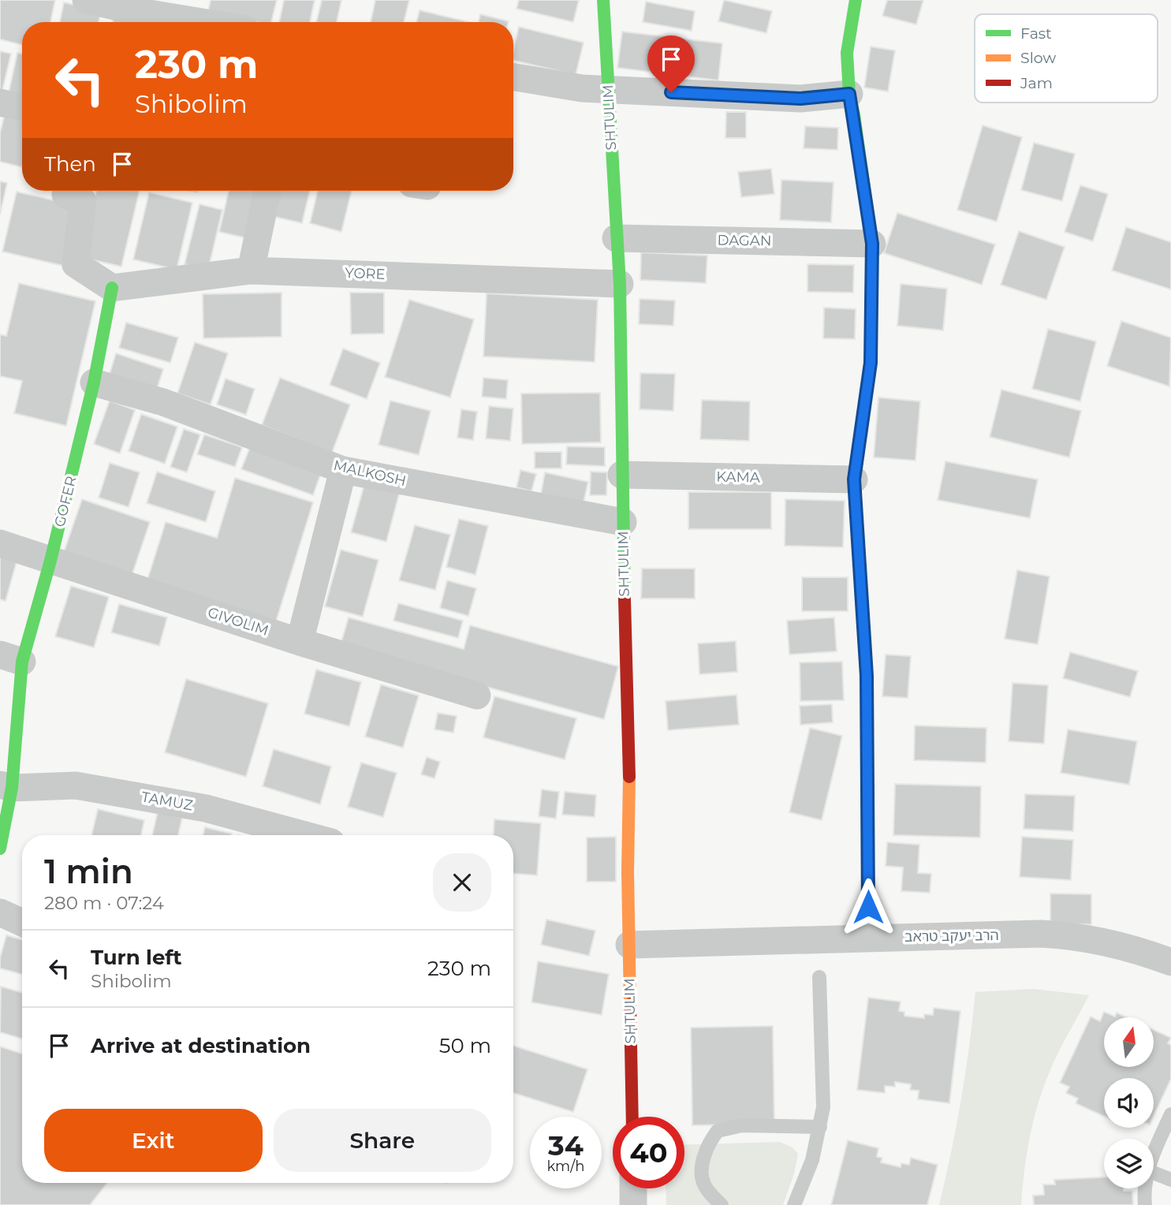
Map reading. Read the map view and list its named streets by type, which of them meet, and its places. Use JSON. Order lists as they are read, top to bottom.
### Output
{
  "streets": {
    "street": [
      "SHTULIM",
      "DAGAN",
      "YORE",
      "MALKOSH",
      "KAMA",
      "GOFER",
      "GIVOLIM",
      "TAMUZ",
      "הרב יעקב טראב"
    ]
  },
  "crossings": [
    ["SHTULIM", "DAGAN"],
    ["SHTULIM", "YORE"],
    ["SHTULIM", "MALKOSH"],
    ["SHTULIM", "KAMA"],
    ["SHTULIM", "הרב יעקב טראב"],
    ["YORE", "GOFER"],
    ["MALKOSH", "GOFER"],
    ["GOFER", "GIVOLIM"],
    ["GOFER", "TAMUZ"]
  ],
  "legend": ["Fast", "Slow", "Jam"],
  "north": "top",
  "page": {
    "turn": ["230 m", "Shibolim"],
    "then": "Then",
    "heading": ["1 min", "280 m · 07:24"],
    "list": [
      {
        "name": "Turn left",
        "note": "Shibolim",
        "value": "230 m"
      },
      {
        "name": "Arrive at destination",
        "value": "50 m"
      }
    ],
    "buttons": ["Exit", "Share"],
    "speed": "34 km/h",
    "limit": "40"
  }
}
